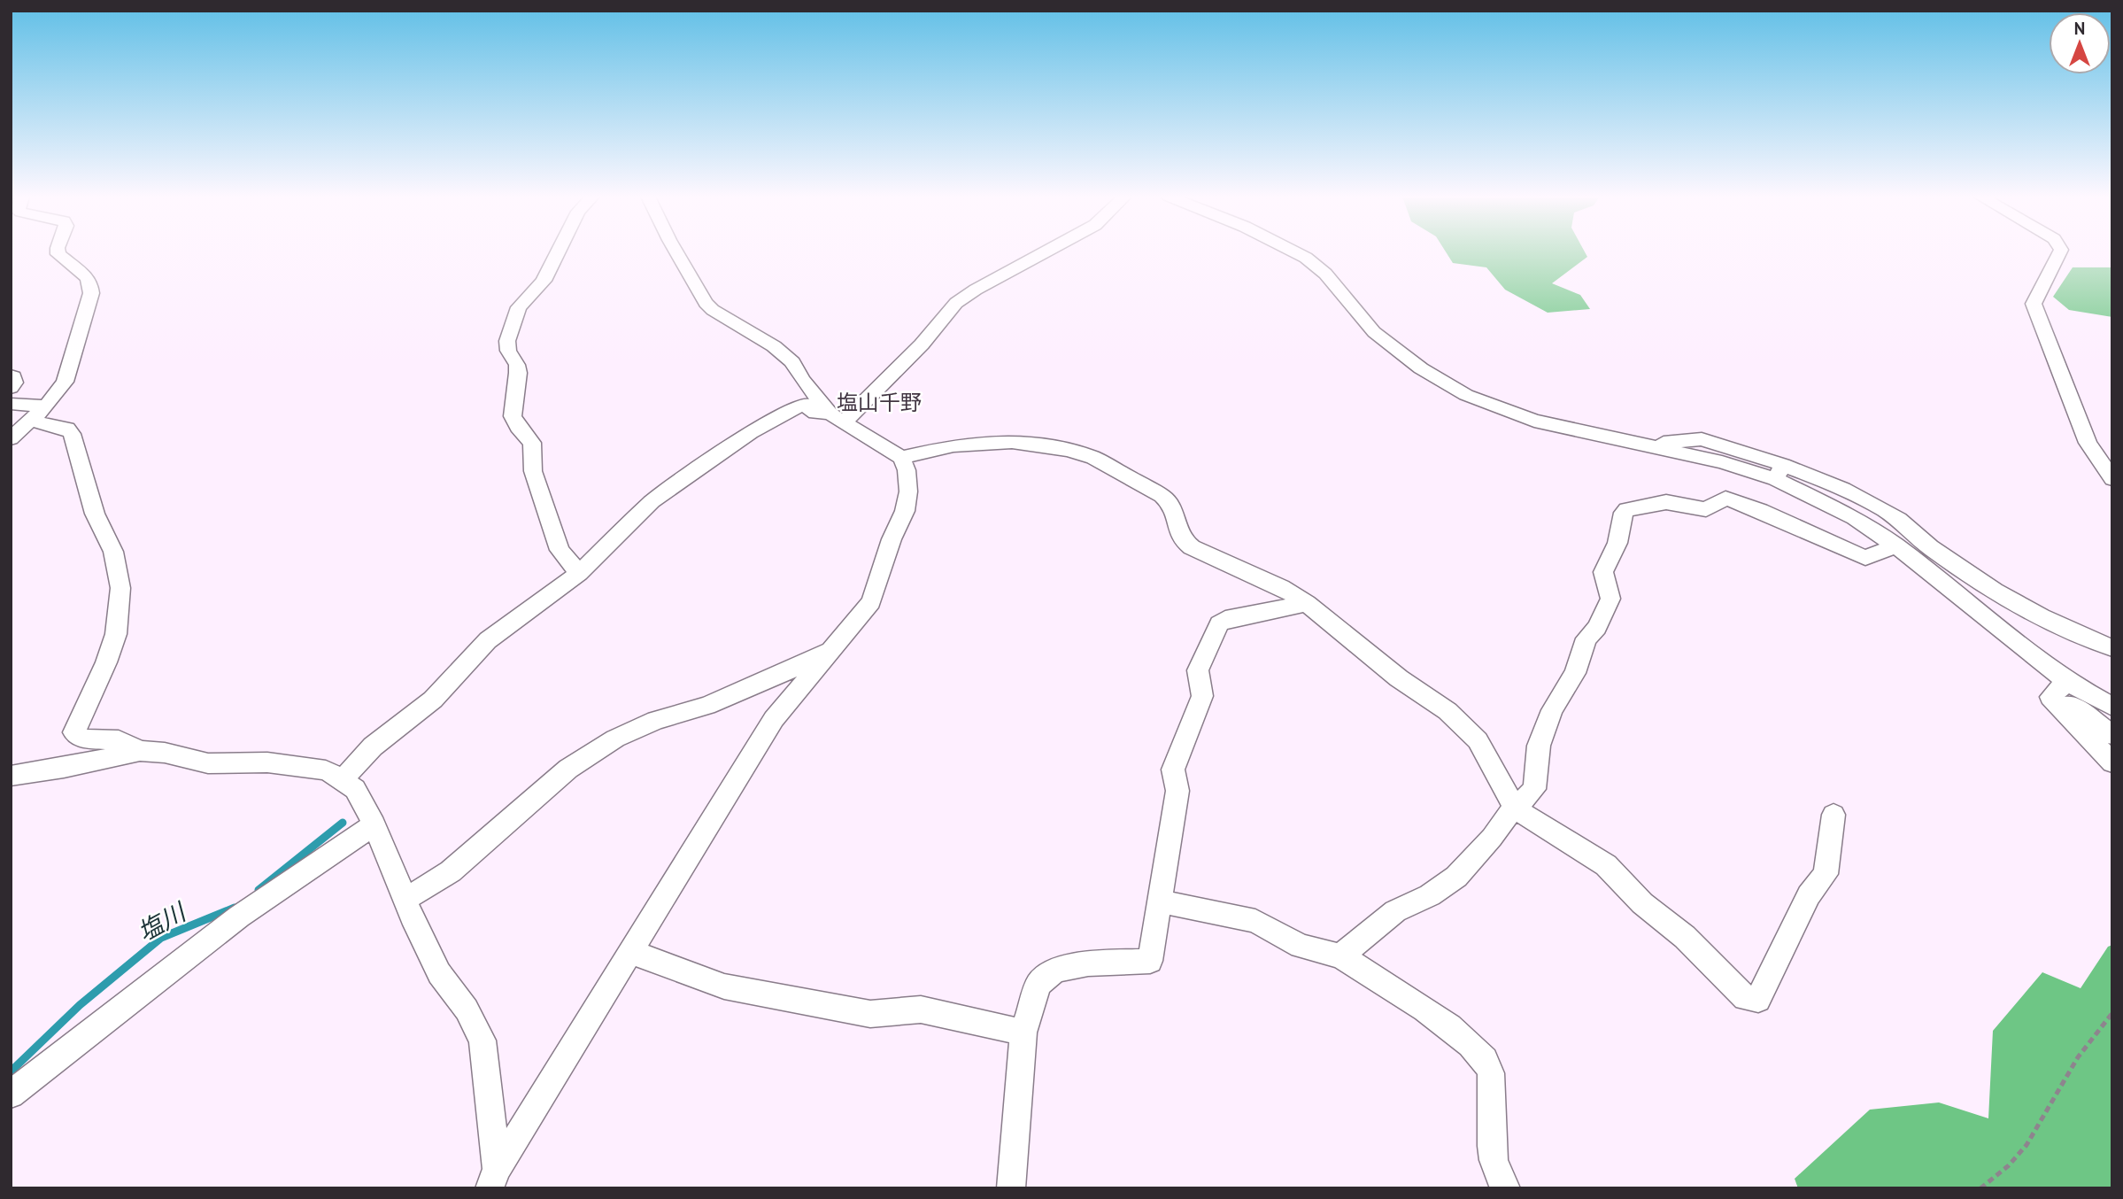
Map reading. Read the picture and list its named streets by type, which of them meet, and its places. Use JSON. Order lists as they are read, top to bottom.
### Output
{
  "districts": ["塩山千野"],
  "water": ["塩川"],
  "north": "top"
}
